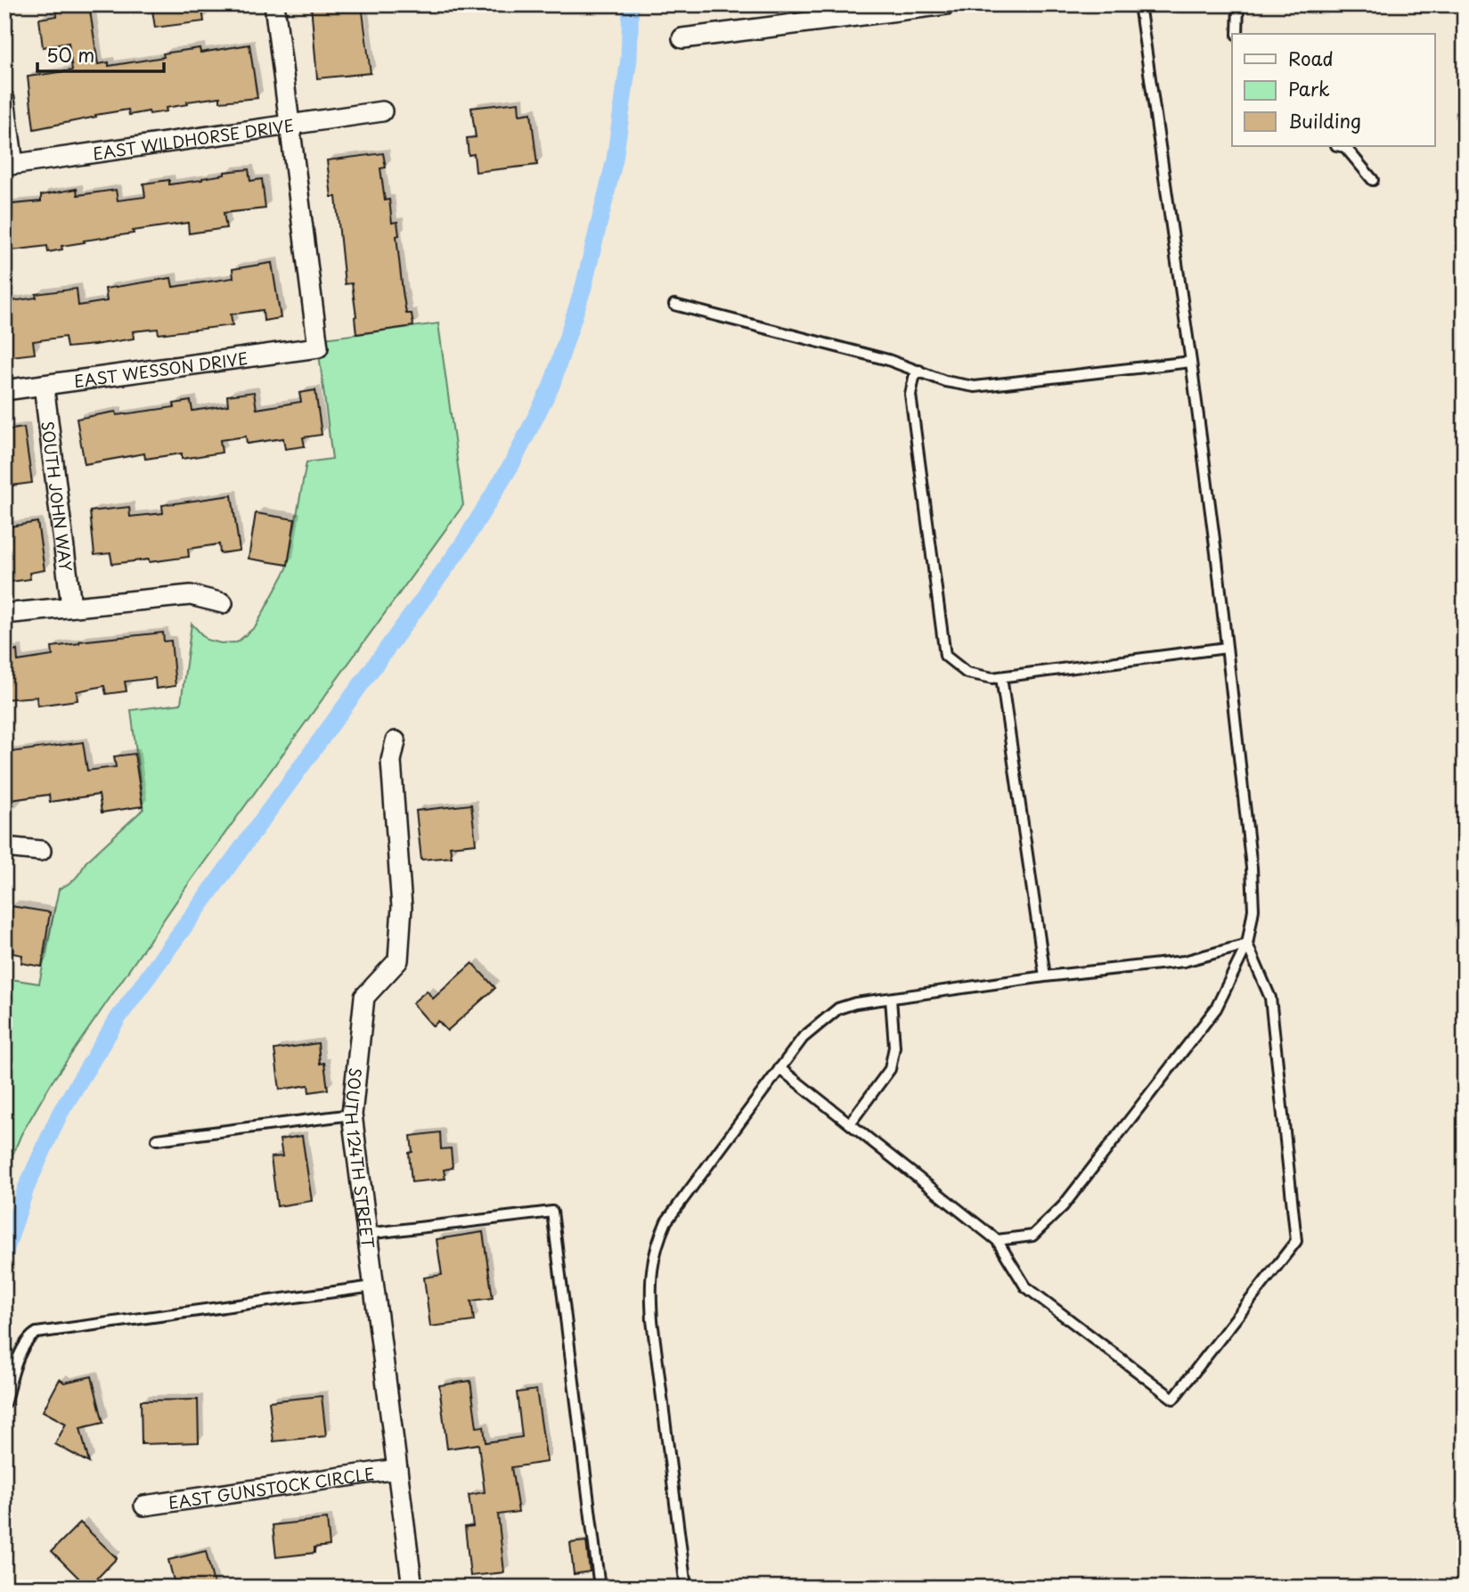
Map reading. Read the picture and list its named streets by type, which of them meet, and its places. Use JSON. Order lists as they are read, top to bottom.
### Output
{
  "streets": {
    "street": [
      "EAST WILDHORSE DRIVE",
      "EAST WESSON DRIVE",
      "SOUTH JOHN WAY",
      "SOUTH 124TH STREET",
      "EAST GUNSTOCK CIRCLE"
    ]
  },
  "crossings": [
    ["EAST WILDHORSE DRIVE", "EAST WESSON DRIVE"],
    ["EAST WESSON DRIVE", "SOUTH JOHN WAY"],
    ["SOUTH 124TH STREET", "EAST GUNSTOCK CIRCLE"]
  ],
  "legend": ["Road", "Park", "Building"],
  "scale_bar": "50 m"
}
